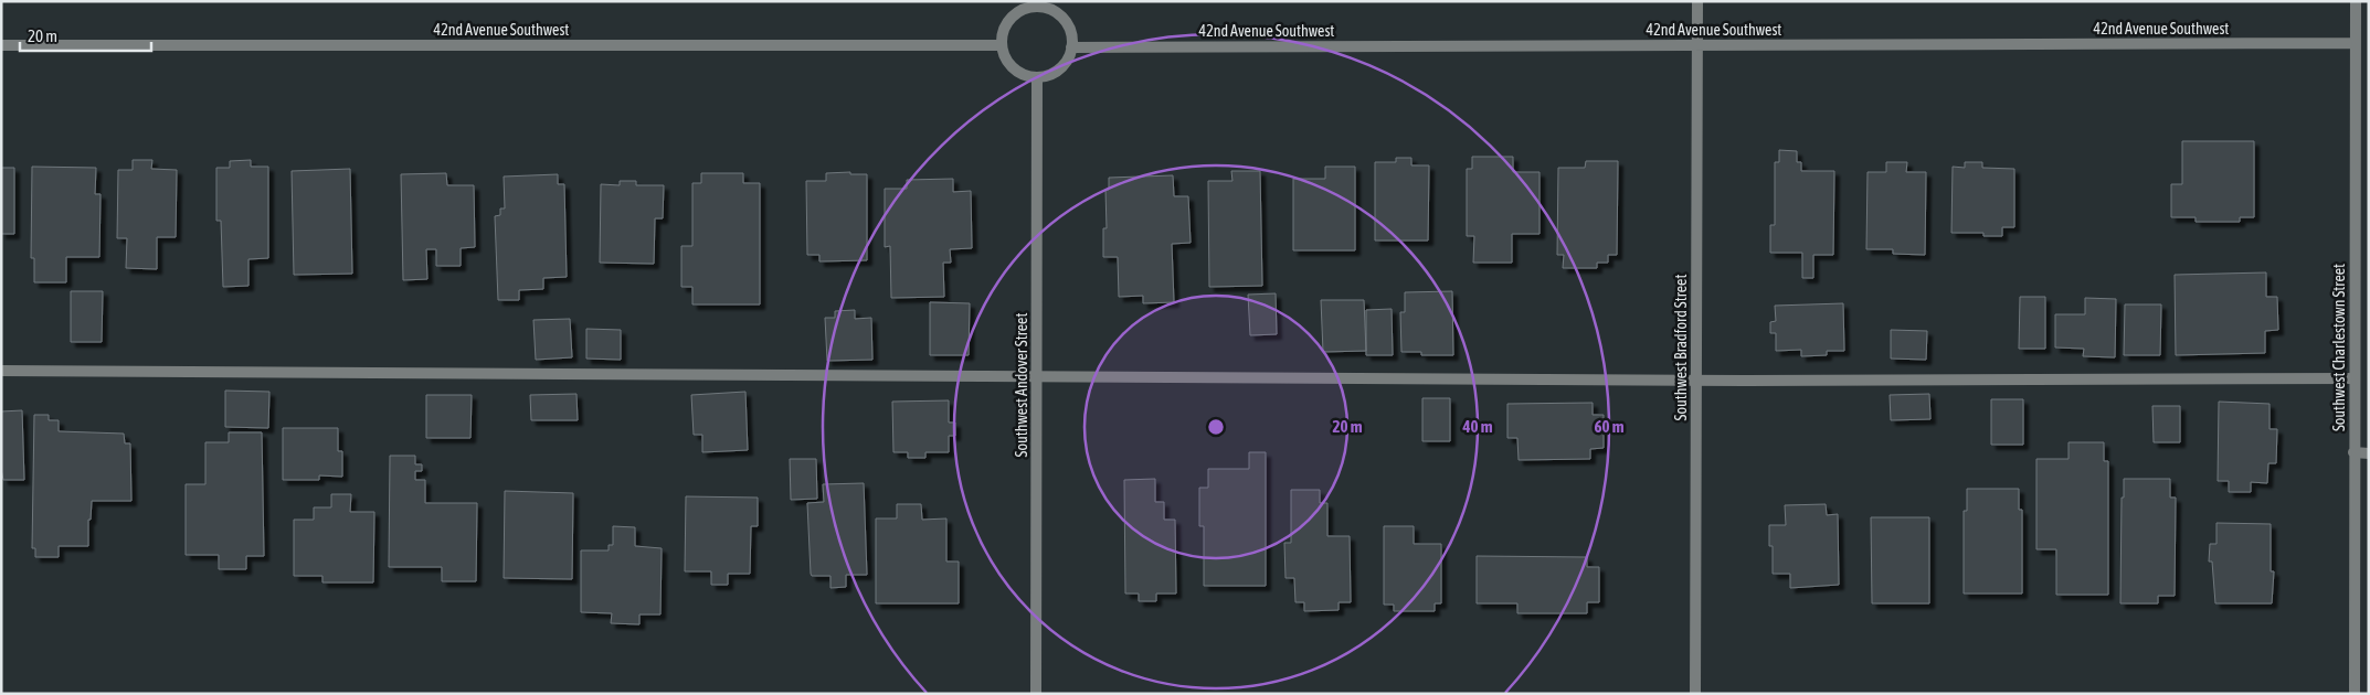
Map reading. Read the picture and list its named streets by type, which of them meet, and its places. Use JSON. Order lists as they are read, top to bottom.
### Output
{
  "streets": {
    "street": [
      "42nd Avenue Southwest",
      "Southwest Bradford Street",
      "Southwest Charlestown Street",
      "Southwest Andover Street"
    ]
  },
  "crossings": [
    ["42nd Avenue Southwest", "Southwest Bradford Street"],
    ["42nd Avenue Southwest", "Southwest Charlestown Street"],
    ["42nd Avenue Southwest", "Southwest Andover Street"]
  ],
  "scale_bar": "20 m",
  "rings": ["20 m", "40 m", "60 m"]
}
